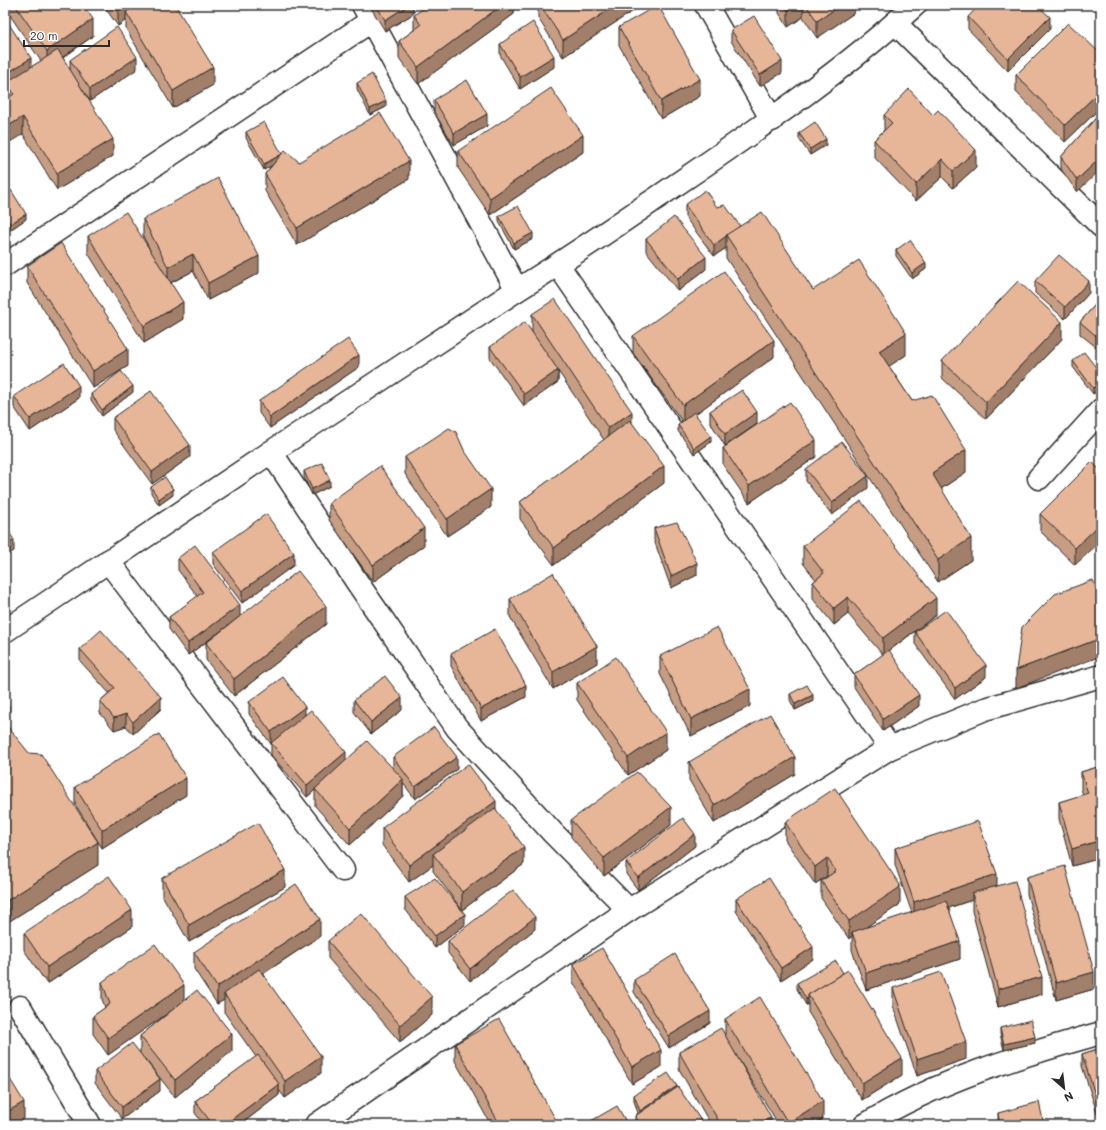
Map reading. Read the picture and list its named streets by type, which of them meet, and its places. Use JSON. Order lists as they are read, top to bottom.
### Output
{
  "scale_bar": "20 m",
  "north": "bottom right"
}
